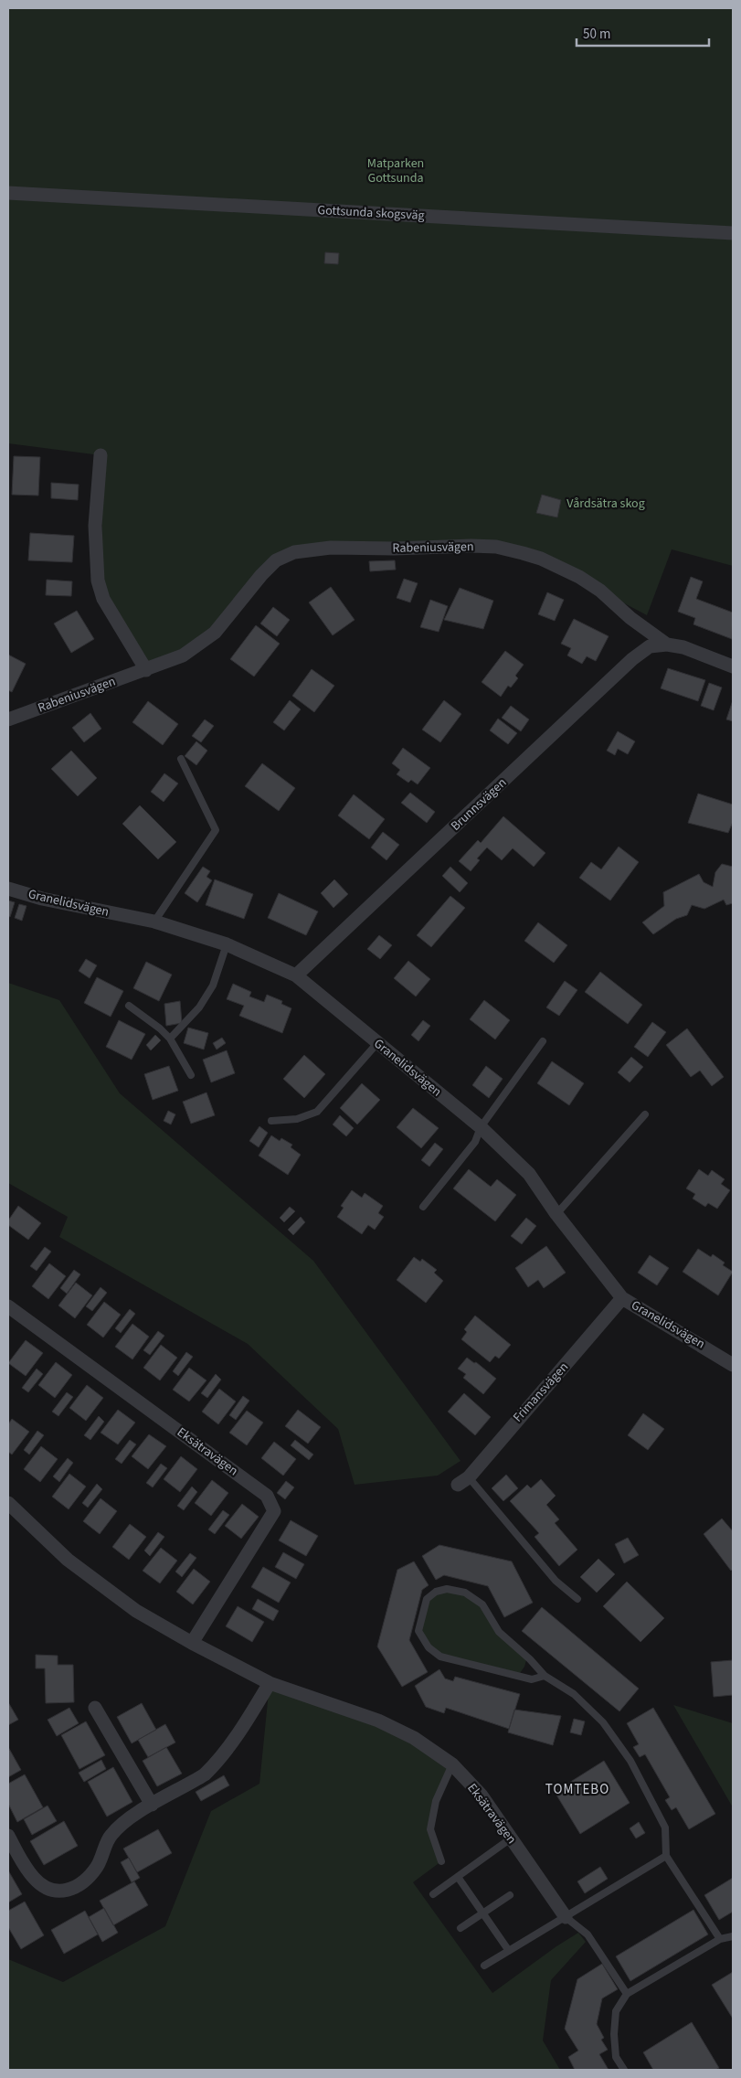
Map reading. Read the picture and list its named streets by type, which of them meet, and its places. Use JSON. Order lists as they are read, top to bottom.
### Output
{
  "streets": {
    "street": [
      "Gottsunda skogsväg",
      "Rabeniusvägen",
      "Brunnsvägen",
      "Granelidsvägen",
      "Frimansvägen",
      "Eksätravägen"
    ]
  },
  "crossings": [
    ["Rabeniusvägen", "Brunnsvägen"],
    ["Brunnsvägen", "Granelidsvägen"],
    ["Granelidsvägen", "Frimansvägen"]
  ],
  "districts": ["TOMTEBO"],
  "parks": ["Matparken Gottsunda", "Vårdsätra skog"],
  "scale_bar": "50 m"
}
